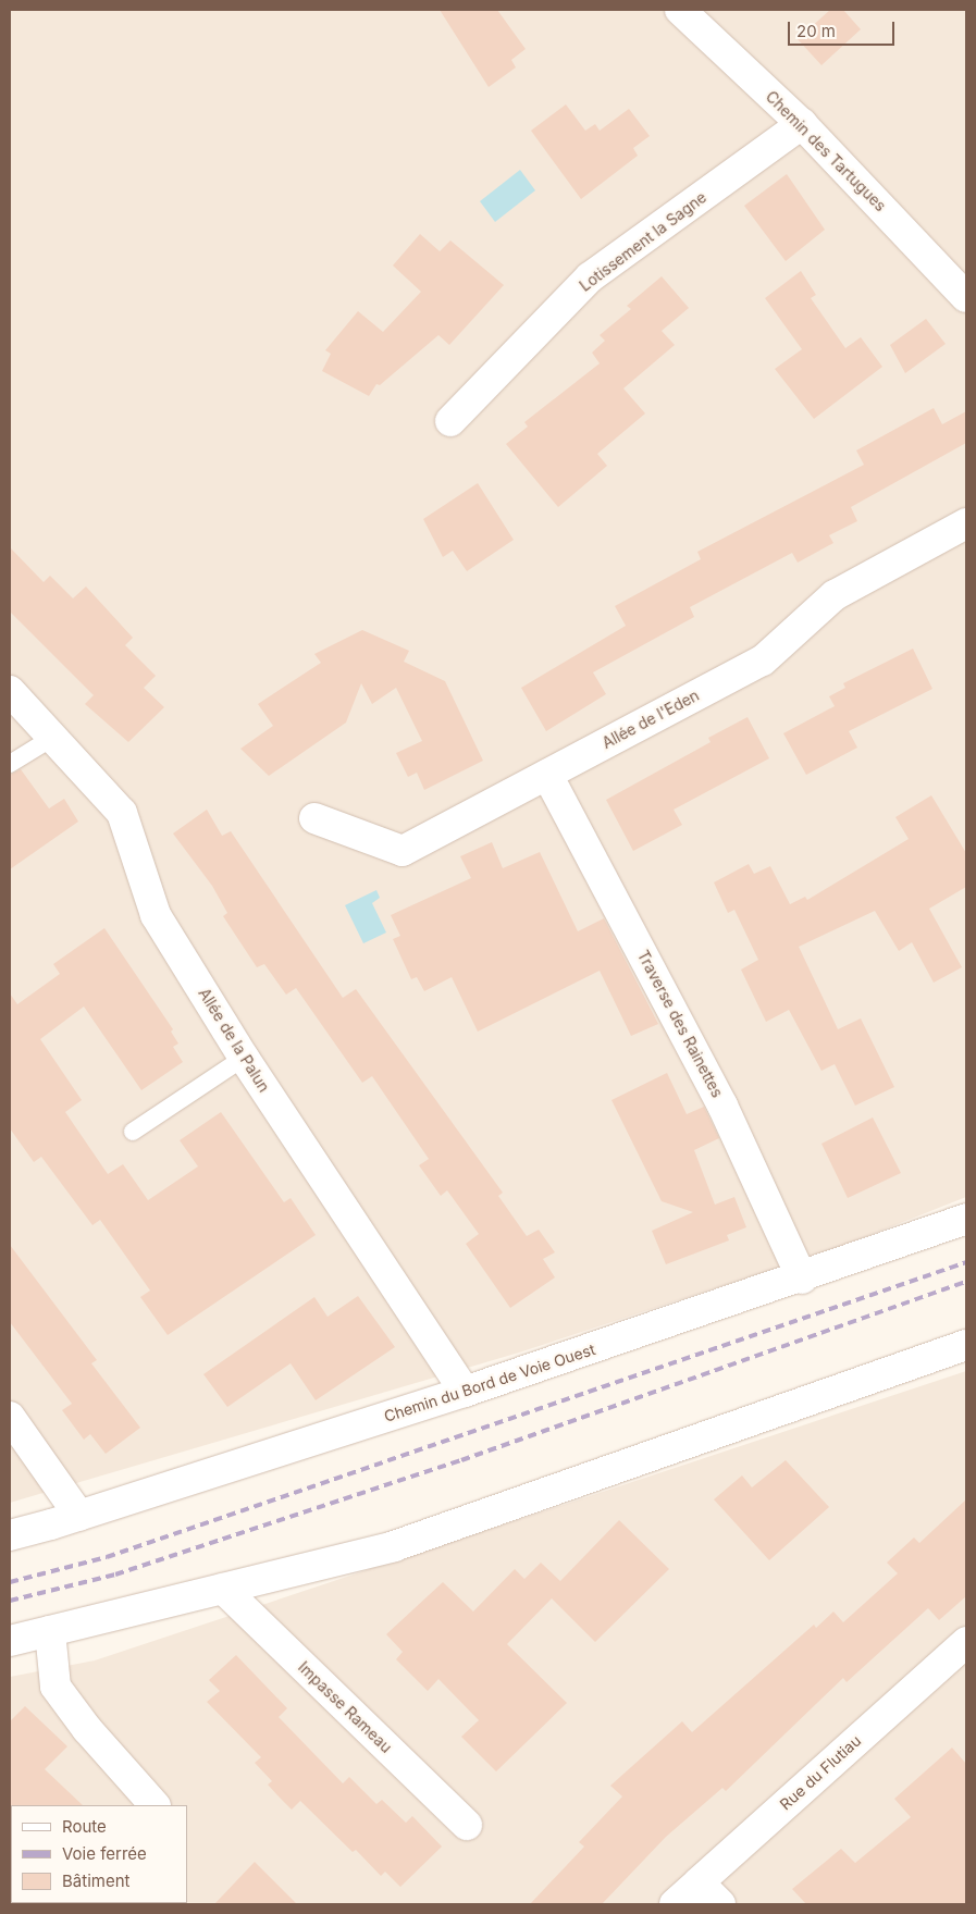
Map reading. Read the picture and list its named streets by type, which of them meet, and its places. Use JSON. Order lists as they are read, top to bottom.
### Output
{
  "streets": {
    "street": [
      "Chemin des Tartugues",
      "Lotissement la Sagne",
      "Allée de l'Eden",
      "Traverse des Rainettes",
      "Allée de la Palun",
      "Chemin du Bord de Voie Ouest",
      "Impasse Rameau",
      "Rue du Flutiau"
    ]
  },
  "crossings": [
    ["Chemin des Tartugues", "Lotissement la Sagne"],
    ["Allée de l'Eden", "Traverse des Rainettes"],
    ["Traverse des Rainettes", "Chemin du Bord de Voie Ouest"],
    ["Allée de la Palun", "Chemin du Bord de Voie Ouest"]
  ],
  "legend": ["Route", "Voie ferrée", "Bâtiment"],
  "scale_bar": "20 m"
}
